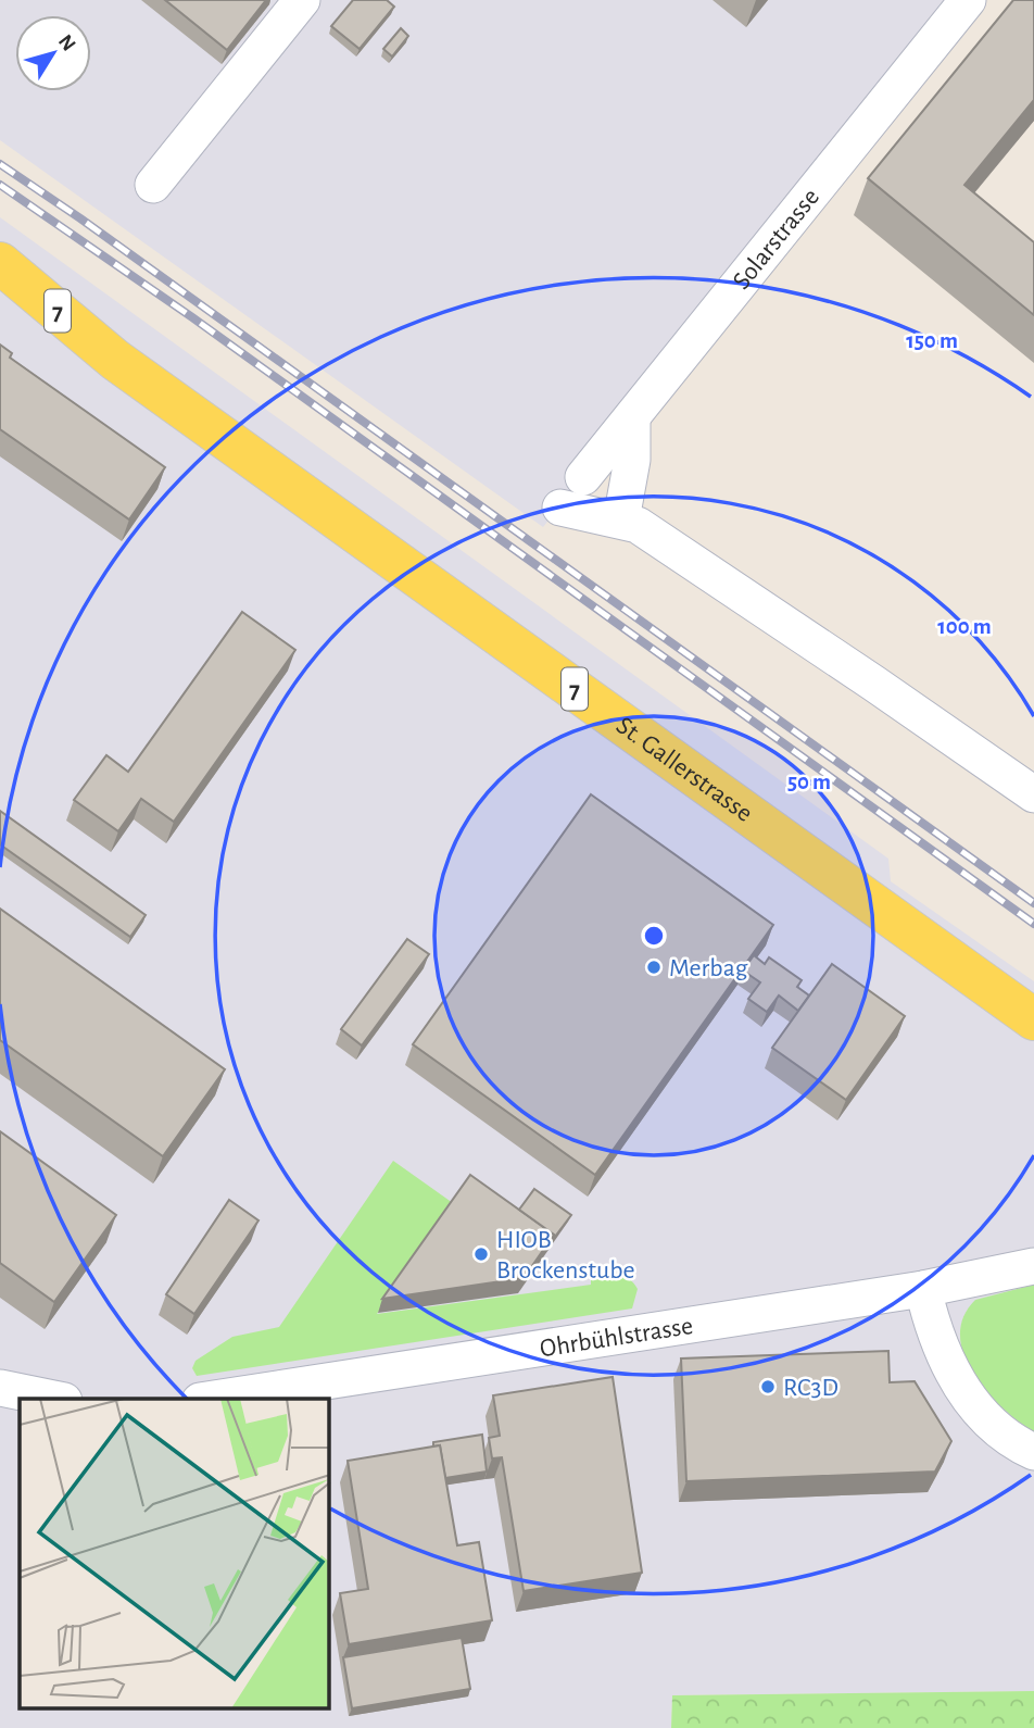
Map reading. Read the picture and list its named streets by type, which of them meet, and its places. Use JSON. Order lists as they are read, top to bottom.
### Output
{
  "streets": {
    "main road": ["7", "St. Gallerstrasse"],
    "street": ["Solarstrasse", "Ohrbühlstrasse"]
  },
  "places": ["Merbag", "HIOB Brockenstube", "RC3D"],
  "north": "top right",
  "rings": ["150 m", "100 m", "50 m"]
}
